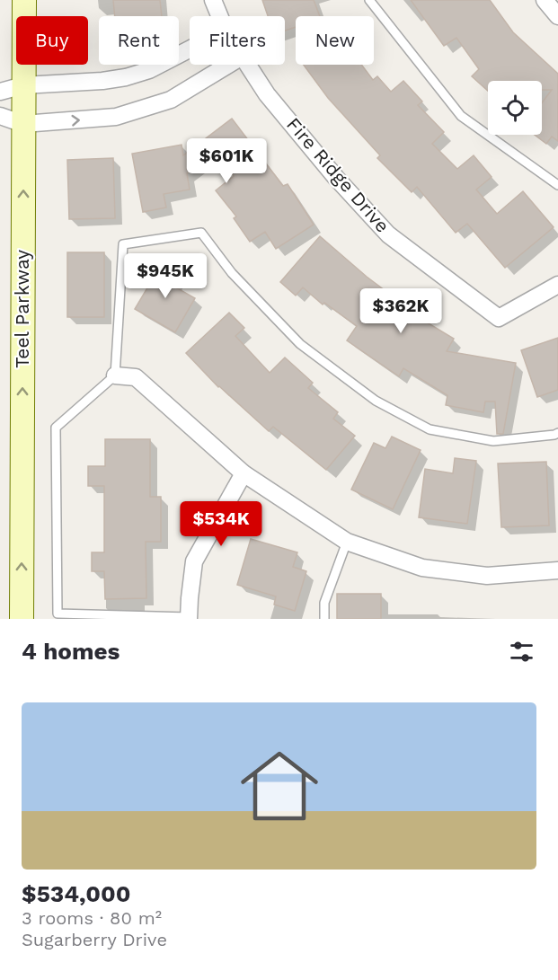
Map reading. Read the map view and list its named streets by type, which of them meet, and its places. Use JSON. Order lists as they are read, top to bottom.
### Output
{
  "streets": {
    "main road": ["Teel Parkway"],
    "street": ["Fire Ridge Drive"]
  },
  "one_way": ["Teel Parkway"],
  "page": {
    "chip": [
      "Buy",
      "Rent",
      "Filters",
      "New"
    ],
    "price": [
      "$601K",
      "$945K",
      "$362K",
      "$534K"
    ],
    "heading": "4 homes",
    "list": [
      {
        "name": "$534,000",
        "note": "3 rooms · 80 m² · Sugarberry Drive"
      }
    ]
  }
}
